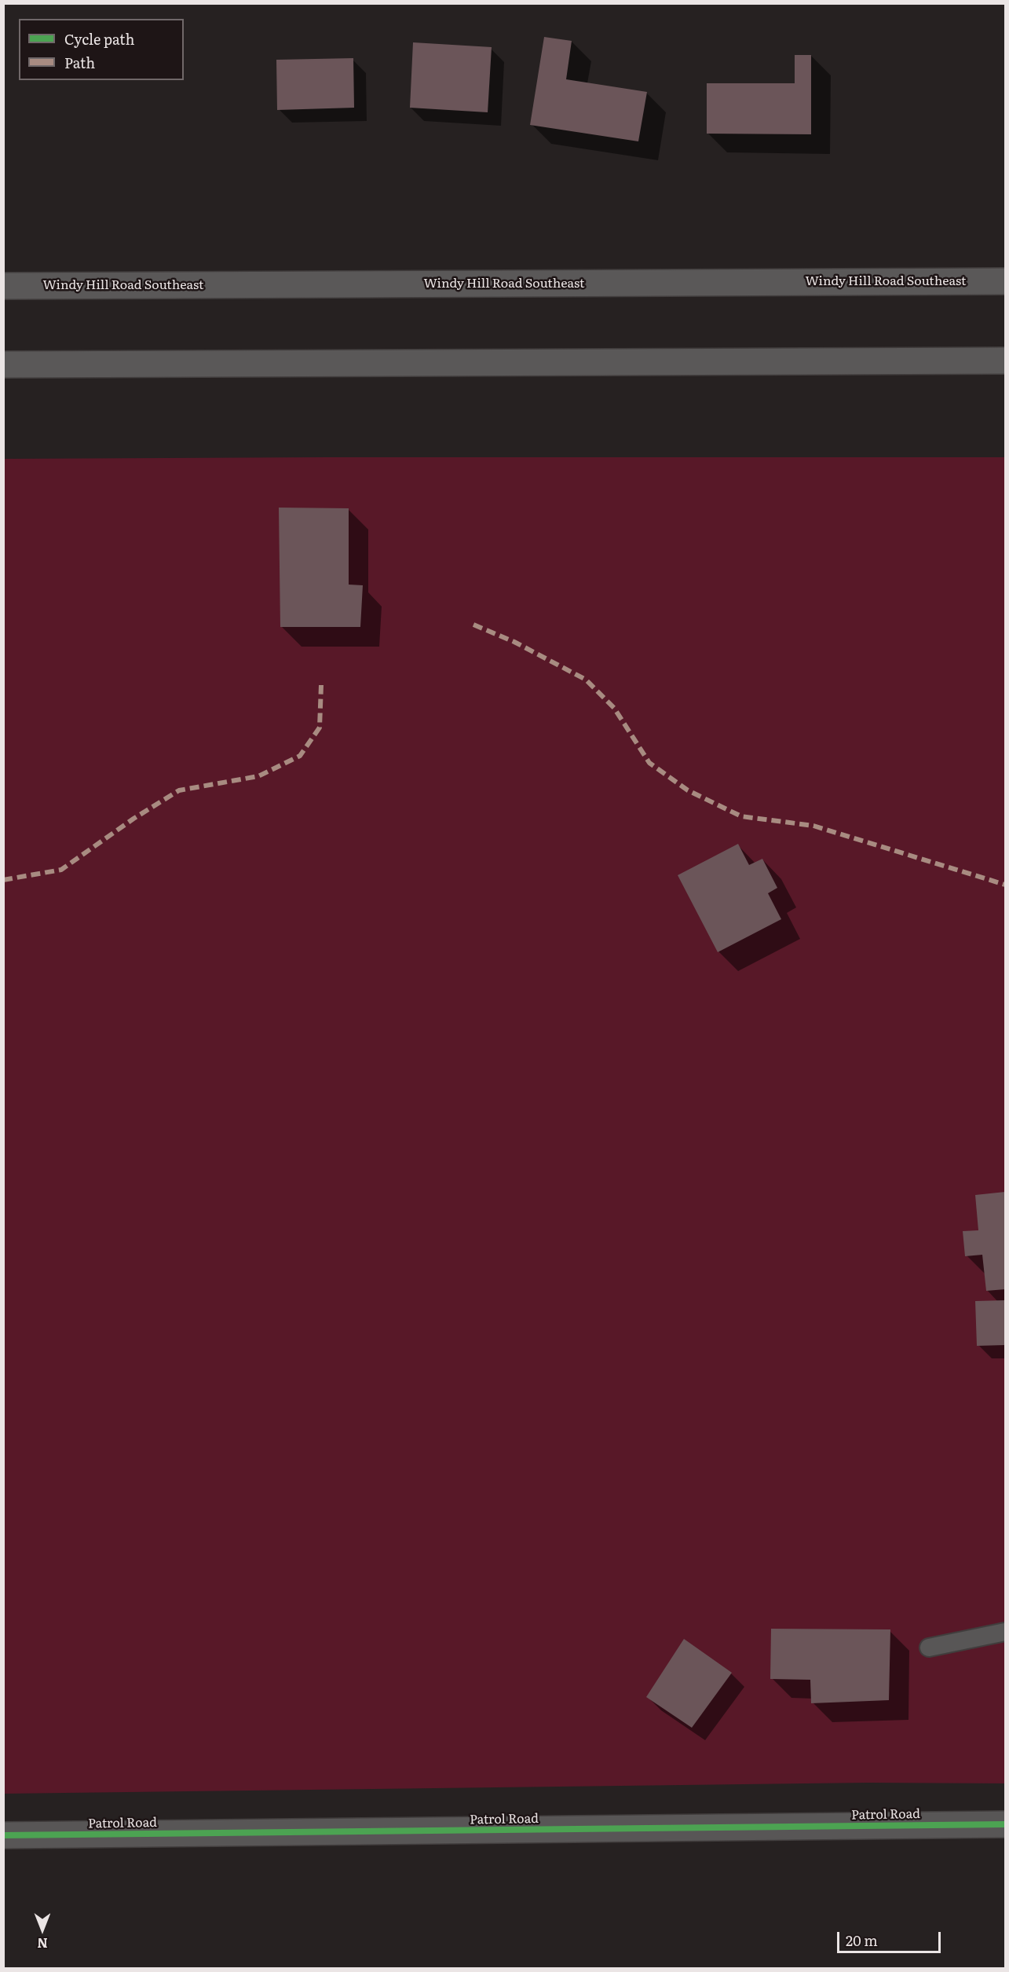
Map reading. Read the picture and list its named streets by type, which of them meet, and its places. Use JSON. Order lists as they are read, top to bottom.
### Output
{
  "streets": {
    "main road": ["Windy Hill Road Southeast"],
    "street": ["Patrol Road"]
  },
  "legend": ["Cycle path", "Path"],
  "scale_bar": "20 m",
  "north": "bottom"
}
